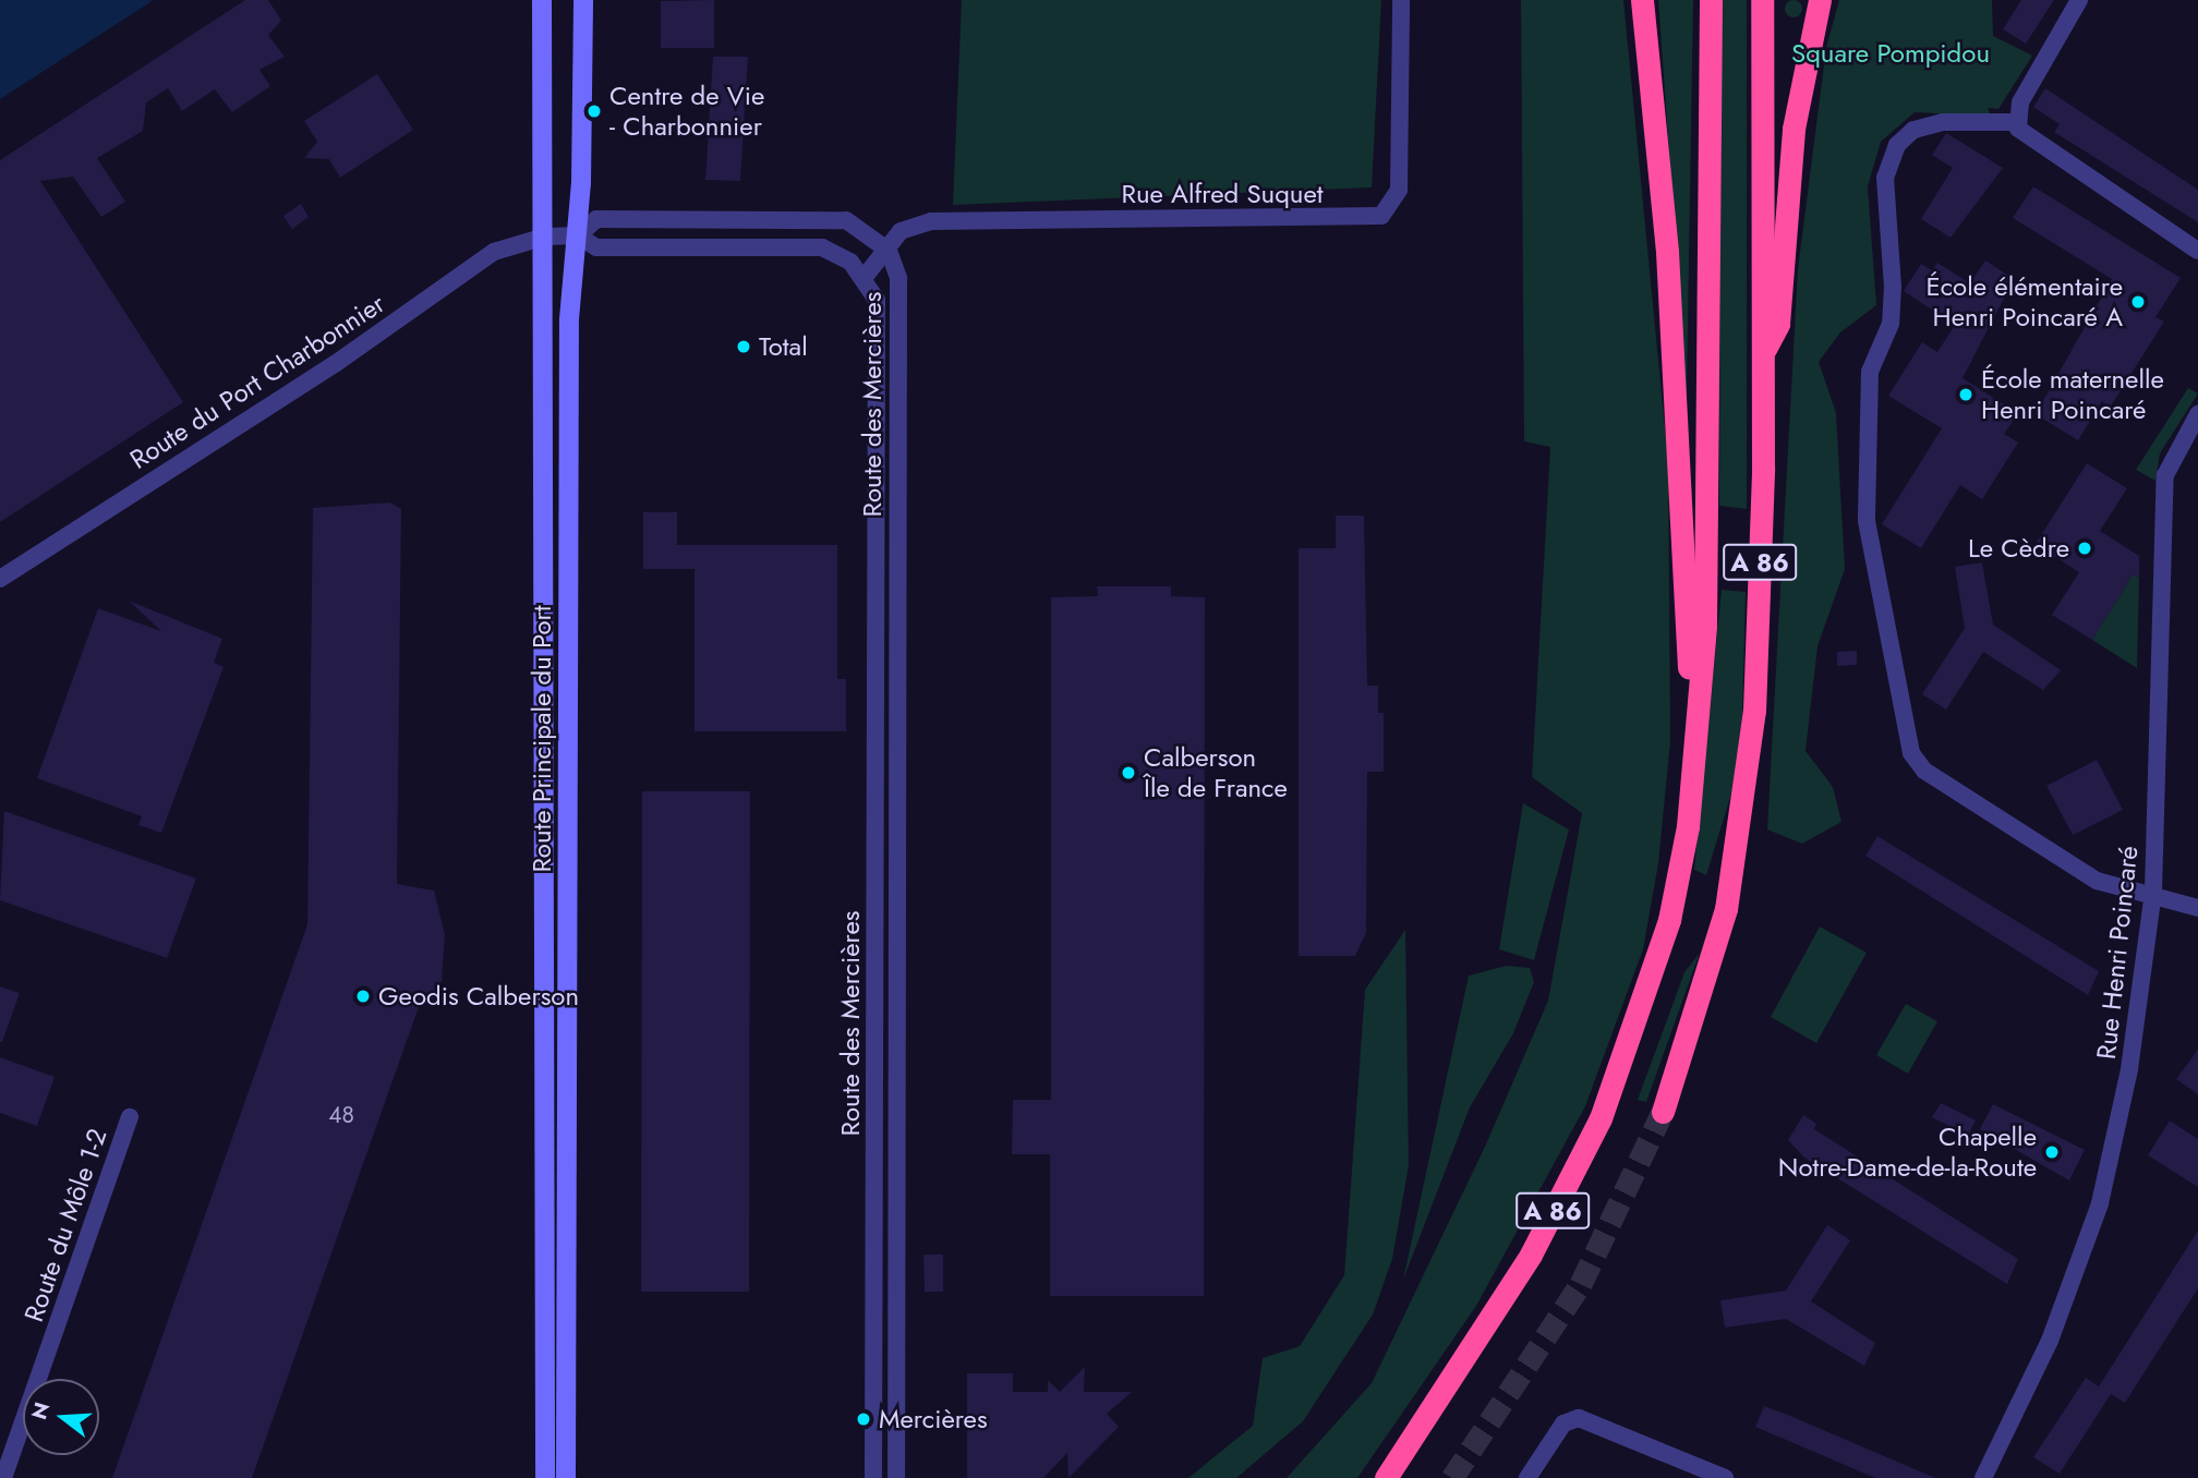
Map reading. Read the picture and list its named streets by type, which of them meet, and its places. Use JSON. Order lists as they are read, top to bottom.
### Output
{
  "streets": {
    "highway": ["A 86"],
    "main road": ["Route Principale du Port"],
    "street": [
      "Rue Alfred Suquet",
      "Route du Port Charbonnier",
      "Route des Mercières",
      "Rue Henri Poincaré",
      "Route du Môle 1-2"
    ]
  },
  "crossings": [
    ["Rue Alfred Suquet", "Route des Mercières"],
    ["Route du Port Charbonnier", "Route Principale du Port"],
    ["Route des Mercières", "Route Principale du Port"]
  ],
  "parks": ["Square Pompidou"],
  "places": [
    "Centre de Vie - Charbonnier",
    "École élémentaire Henri Poincaré A",
    "Total",
    "École maternelle Henri Poincaré",
    "Le Cèdre",
    "Calberson Île de France",
    "Geodis Calberson",
    "Chapelle Notre-Dame-de-la-Route",
    "Mercières"
  ],
  "house_numbers": ["48"],
  "north": "left"
}
